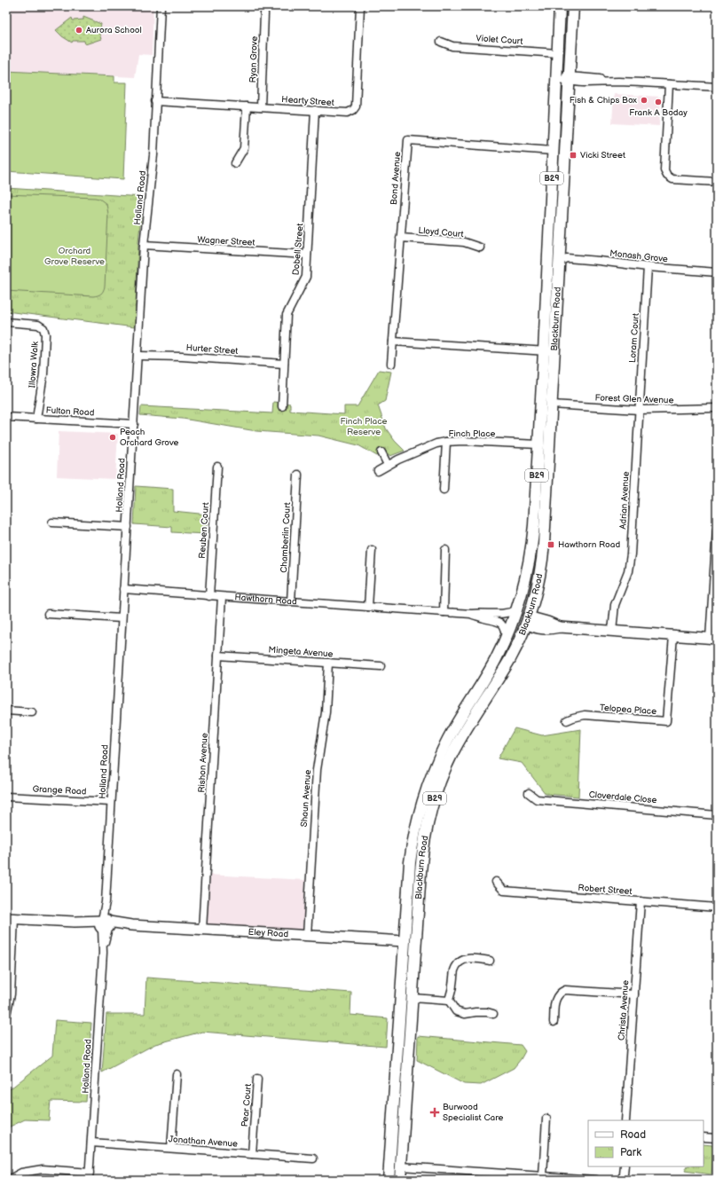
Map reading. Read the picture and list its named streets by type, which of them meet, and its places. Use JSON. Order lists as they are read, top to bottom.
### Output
{
  "streets": {
    "main road": ["B29", "Blackburn Road", "Eley Road"],
    "street": [
      "Violet Court",
      "Ryan Grove",
      "Hearty Street",
      "Bond Avenue",
      "Holland Road",
      "Lloyd Court",
      "Wagner Street",
      "Dobell Street",
      "Monash Grove",
      "Loram Court",
      "Hurter Street",
      "Illowra Walk",
      "Forest Glen Avenue",
      "Fulton Road",
      "Finch Place",
      "Adrian Avenue",
      "Reuben Court",
      "Chamberlin Court",
      "Hawthorn Road",
      "Mingeta Avenue",
      "Telopea Place",
      "Rishon Avenue",
      "Grange Road",
      "Cloverdale Close",
      "Shaun Avenue",
      "Robert Street",
      "Christa Avenue",
      "Pear Court",
      "Jonathan Avenue"
    ]
  },
  "crossings": [
    ["Violet Court", "Blackburn Road"],
    ["Ryan Grove", "Hearty Street"],
    ["Hearty Street", "Holland Road"],
    ["Hearty Street", "Dobell Street"],
    ["Bond Avenue", "Lloyd Court"],
    ["Bond Avenue", "Blackburn Road"],
    ["Holland Road", "Wagner Street"],
    ["Holland Road", "Hurter Street"],
    ["Holland Road", "Fulton Road"],
    ["Holland Road", "Hawthorn Road"],
    ["Holland Road", "Grange Road"],
    ["Holland Road", "Eley Road"],
    ["Holland Road", "Jonathan Avenue"],
    ["Wagner Street", "Dobell Street"],
    ["Dobell Street", "Hurter Street"],
    ["Monash Grove", "Blackburn Road"],
    ["Monash Grove", "Loram Court"],
    ["Blackburn Road", "Forest Glen Avenue"],
    ["Blackburn Road", "Finch Place"],
    ["Blackburn Road", "Hawthorn Road"],
    ["Blackburn Road", "Eley Road"],
    ["Loram Court", "Forest Glen Avenue"],
    ["Loram Court", "Adrian Avenue"],
    ["Illowra Walk", "Fulton Road"],
    ["Forest Glen Avenue", "Adrian Avenue"],
    ["Reuben Court", "Hawthorn Road"],
    ["Chamberlin Court", "Hawthorn Road"],
    ["Hawthorn Road", "Rishon Avenue"],
    ["Mingeta Avenue", "Rishon Avenue"],
    ["Mingeta Avenue", "Shaun Avenue"],
    ["Rishon Avenue", "Eley Road"],
    ["Shaun Avenue", "Eley Road"],
    ["Robert Street", "Christa Avenue"],
    ["Pear Court", "Jonathan Avenue"]
  ],
  "parks": ["Orchard Grove Reserve", "Finch Place Reserve"],
  "places": {
    "other": [
      "Aurora School",
      "Fish & Chips Box",
      "Frank A Boday",
      "Peach Orchard Grove"
    ],
    "transit": ["Vicki Street", "Hawthorn Road"],
    "health": ["Burwood Specialist Care"]
  },
  "legend": ["Road", "Park"]
}
